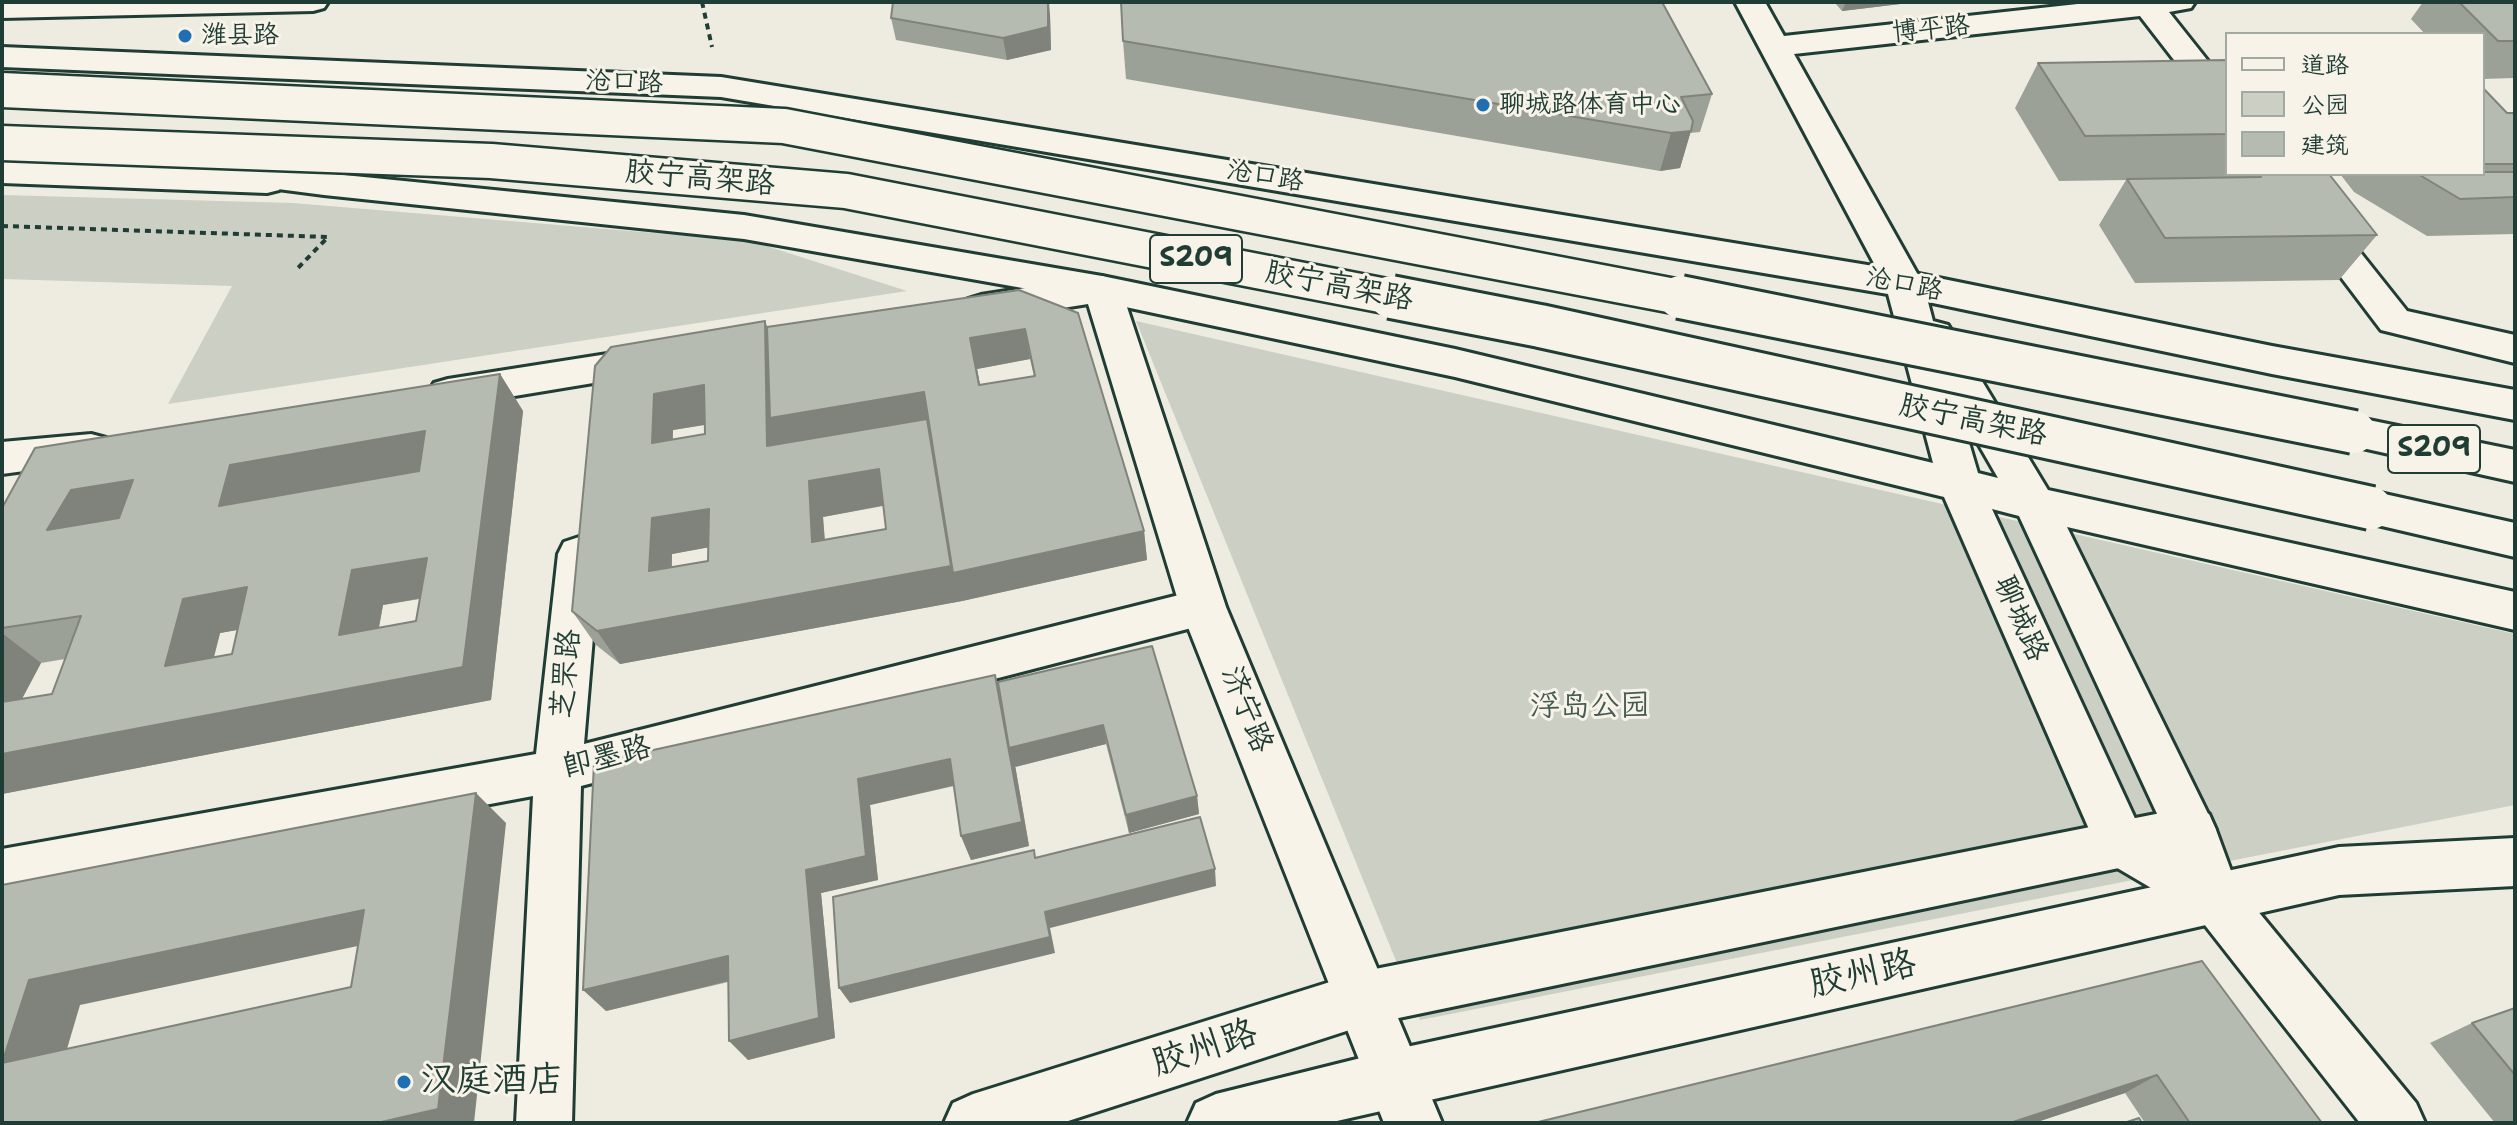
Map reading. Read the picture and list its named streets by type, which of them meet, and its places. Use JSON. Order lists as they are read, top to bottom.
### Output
{
  "streets": {
    "main road": [
      "博平路",
      "沧口路",
      "胶宁高架路",
      "S209",
      "聊城路",
      "济宁路",
      "胶州路"
    ],
    "street": ["芝罘路", "即墨路"]
  },
  "crossings": [
    ["博平路", "聊城路"],
    ["沧口路", "聊城路"],
    ["聊城路", "胶州路"],
    ["芝罘路", "即墨路"],
    ["济宁路", "即墨路"],
    ["济宁路", "胶州路"]
  ],
  "parks": ["浮岛公园"],
  "places": ["潍县路", "聊城路体育中心", "汉庭酒店"],
  "legend": ["道路", "公园", "建筑"]
}
